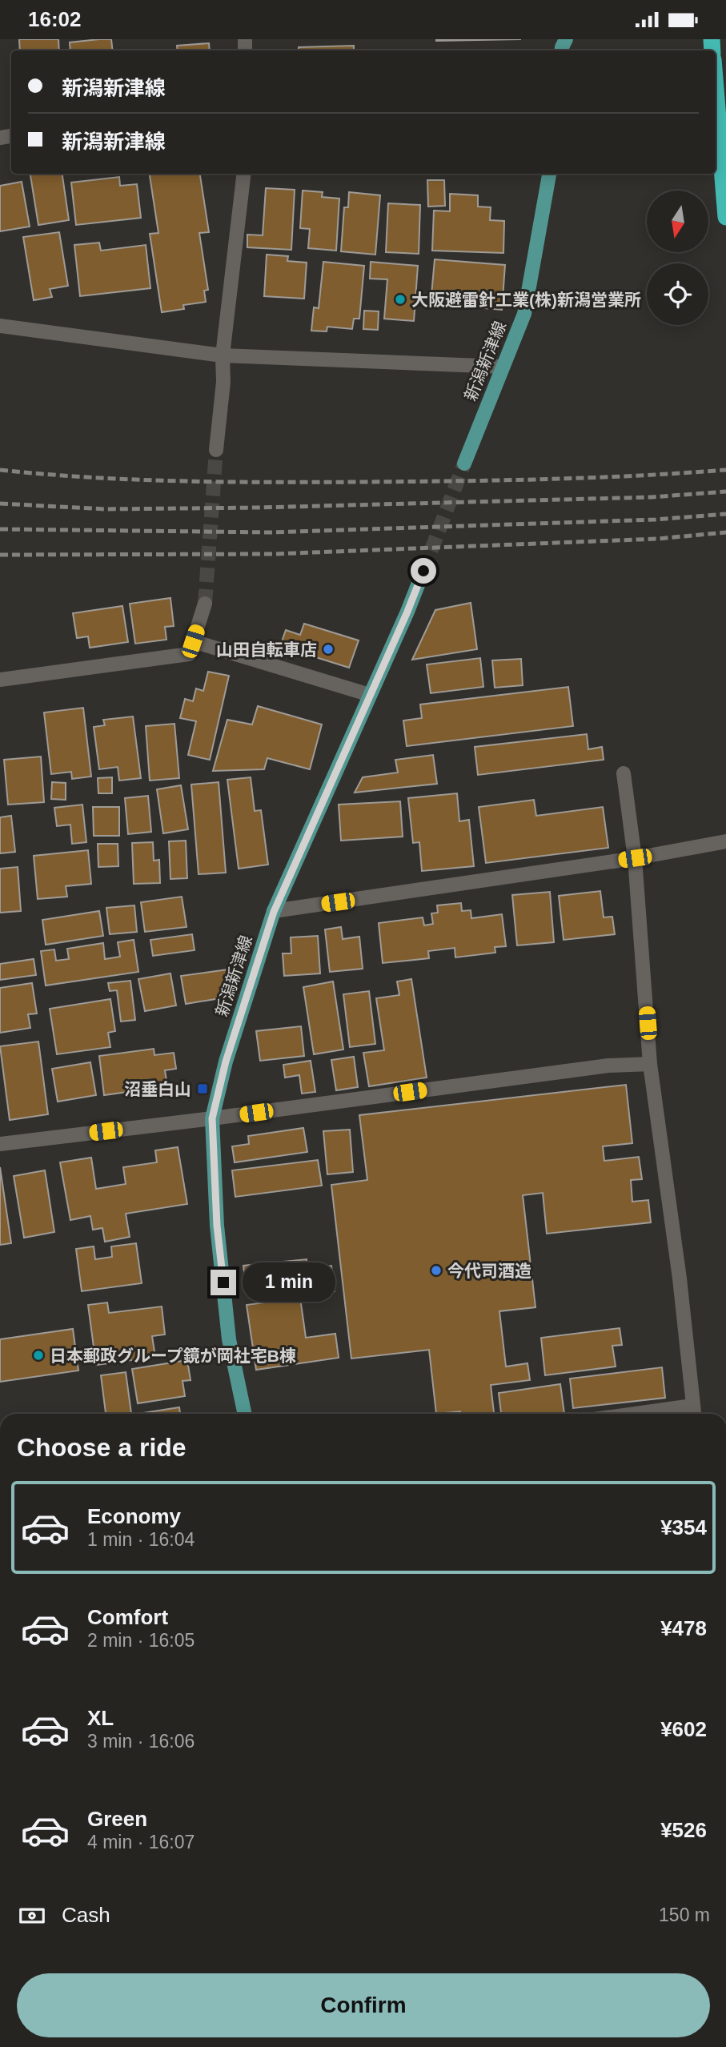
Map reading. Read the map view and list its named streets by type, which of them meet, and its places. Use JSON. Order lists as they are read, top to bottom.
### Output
{
  "streets": {
    "main road": ["新潟新津線"]
  },
  "places": {
    "other": [
      "大阪避雷針工業(株)新潟営業所",
      "山田自転車店",
      "今代司酒造",
      "日本郵政グループ鏡が岡社宅B棟"
    ],
    "transit": ["沼垂白山"]
  },
  "north": "bottom",
  "page": {
    "status": "16:02",
    "banner": ["新潟新津線", "新潟新津線"],
    "bubble": "1 min",
    "heading": "Choose a ride",
    "list": [
      {
        "name": "Economy",
        "note": "1 min · 16:04",
        "value": "¥354"
      },
      {
        "name": "Comfort",
        "note": "2 min · 16:05",
        "value": "¥478"
      },
      {
        "name": "XL",
        "note": "3 min · 16:06",
        "value": "¥602"
      },
      {
        "name": "Green",
        "note": "4 min · 16:07",
        "value": "¥526"
      }
    ],
    "pay": ["Cash", "150 m"],
    "buttons": "Confirm"
  }
}
